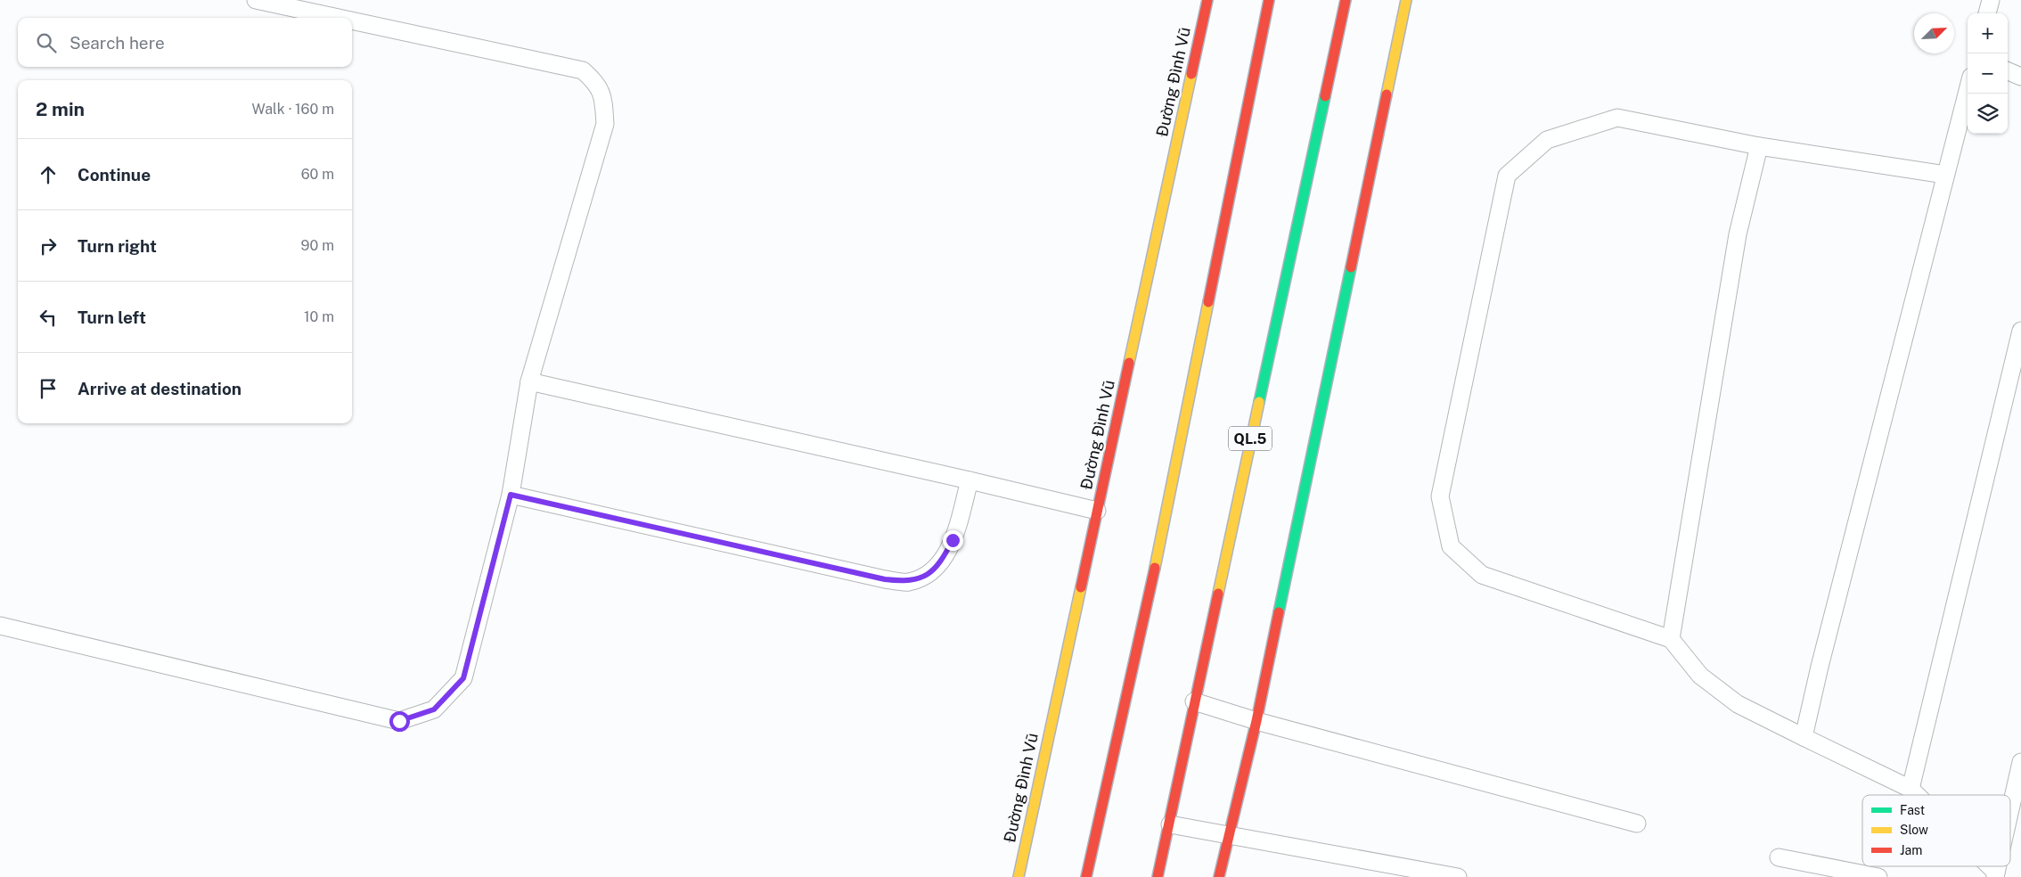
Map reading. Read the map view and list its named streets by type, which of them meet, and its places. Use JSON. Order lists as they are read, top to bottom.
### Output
{
  "streets": {
    "highway": ["Đường Đình Vũ", "QL.5"]
  },
  "legend": ["Fast", "Slow", "Jam"],
  "north": "top right",
  "page": {
    "map_buttons": ["+", "−"],
    "search": "Search here",
    "heading": ["2 min", "Walk · 160 m"],
    "list": [
      ["Continue", "60 m"],
      ["Turn right", "90 m"],
      ["Turn left", "10 m"],
      "Arrive at destination"
    ]
  }
}
